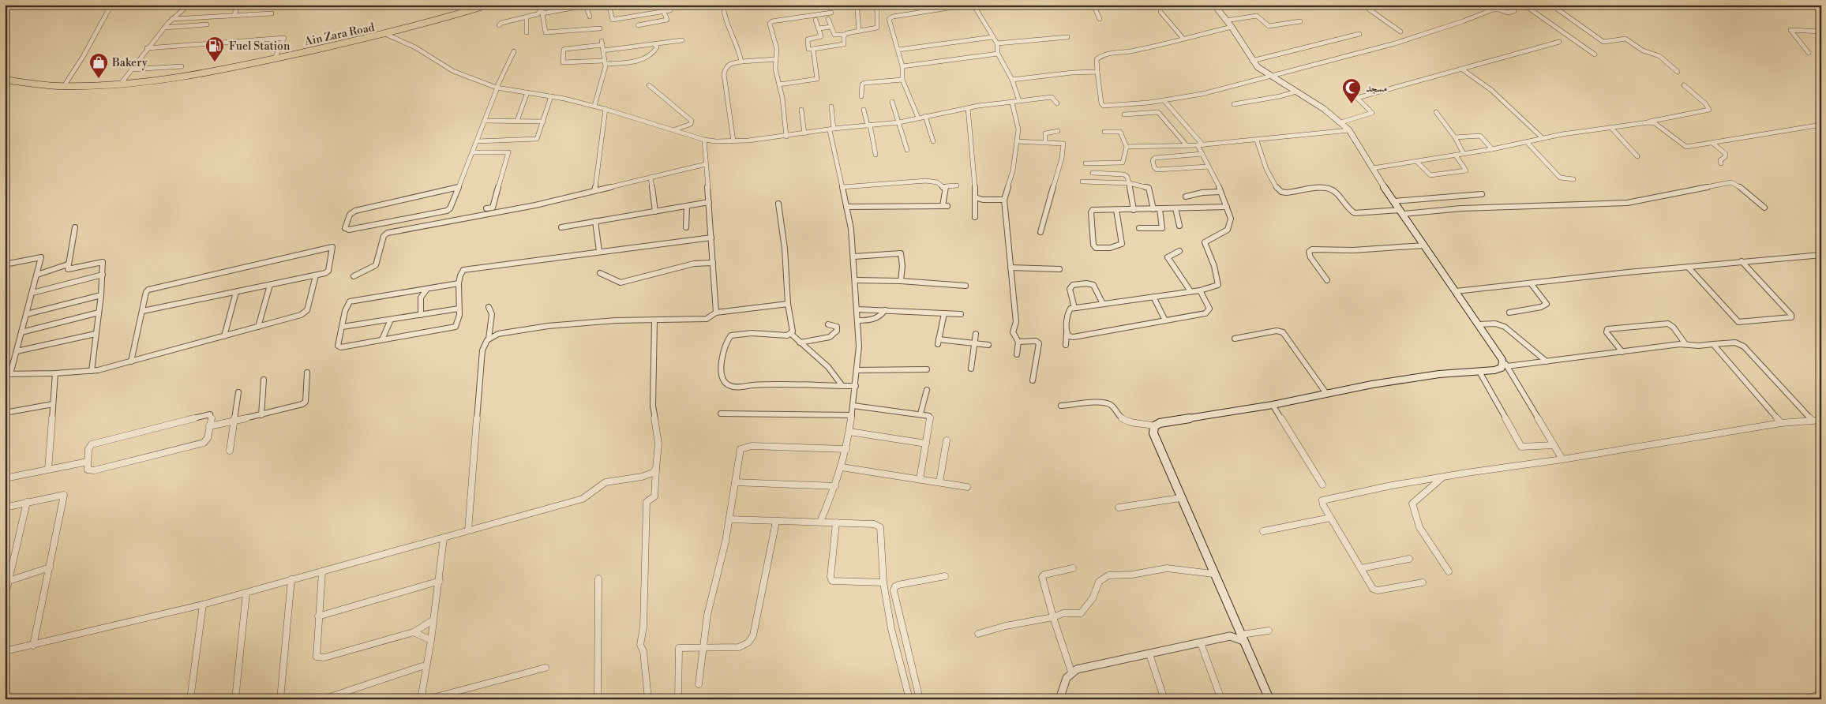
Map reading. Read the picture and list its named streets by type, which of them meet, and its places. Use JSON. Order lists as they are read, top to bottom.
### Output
{
  "streets": {
    "main road": ["Ain Zara Road"]
  },
  "places": {
    "fuel station": ["Fuel Station"],
    "shop": ["Bakery"],
    "mosque": ["مسجد"]
  }
}
